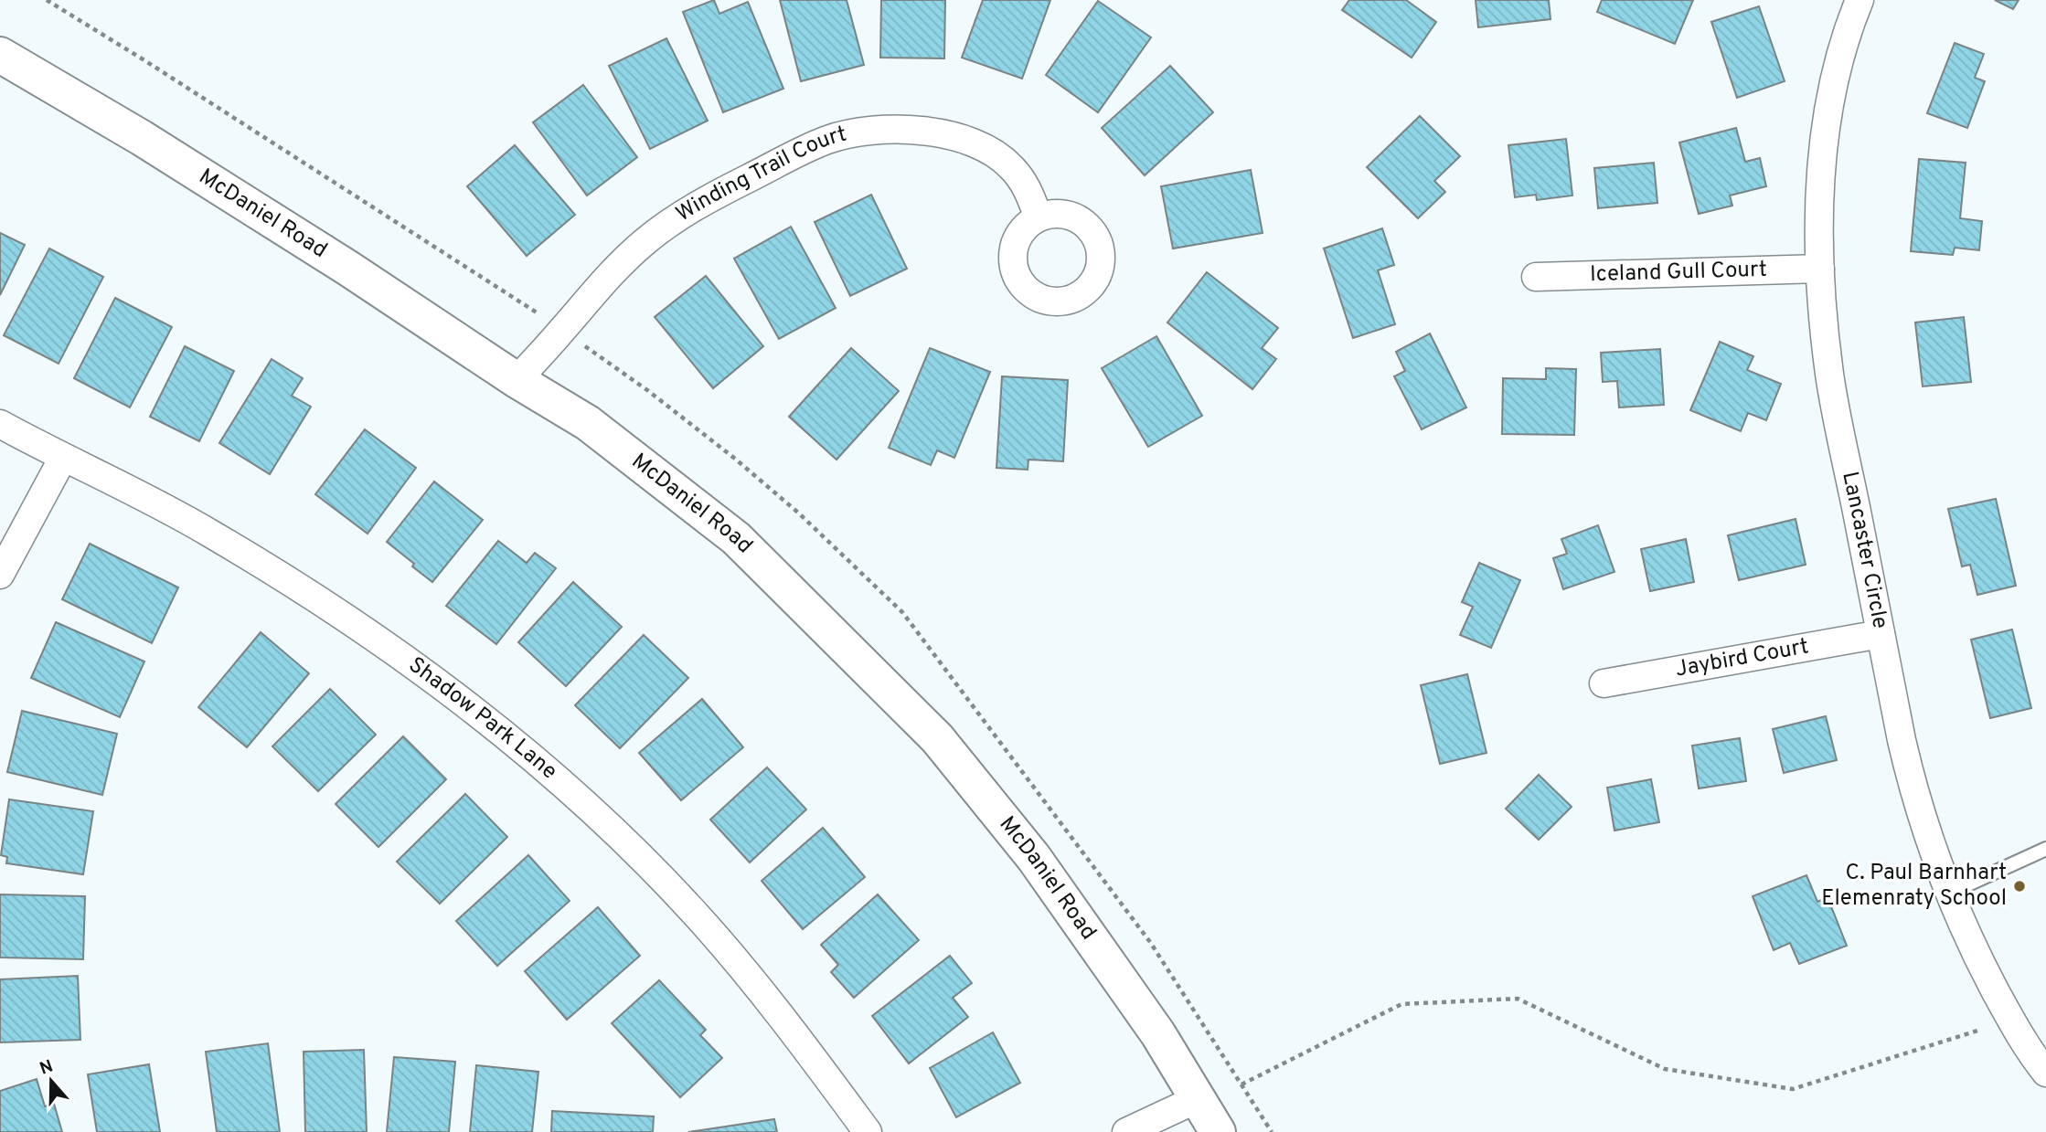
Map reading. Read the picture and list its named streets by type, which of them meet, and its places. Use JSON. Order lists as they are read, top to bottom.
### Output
{
  "streets": {
    "main road": ["McDaniel Road"],
    "street": [
      "Winding Trail Court",
      "Iceland Gull Court",
      "Lancaster Circle",
      "Jaybird Court",
      "Shadow Park Lane"
    ]
  },
  "crossings": [
    ["Winding Trail Court", "McDaniel Road"],
    ["Iceland Gull Court", "Lancaster Circle"],
    ["Lancaster Circle", "Jaybird Court"]
  ],
  "places": ["C. Paul Barnhart Elemenraty School"],
  "north": "top"
}
